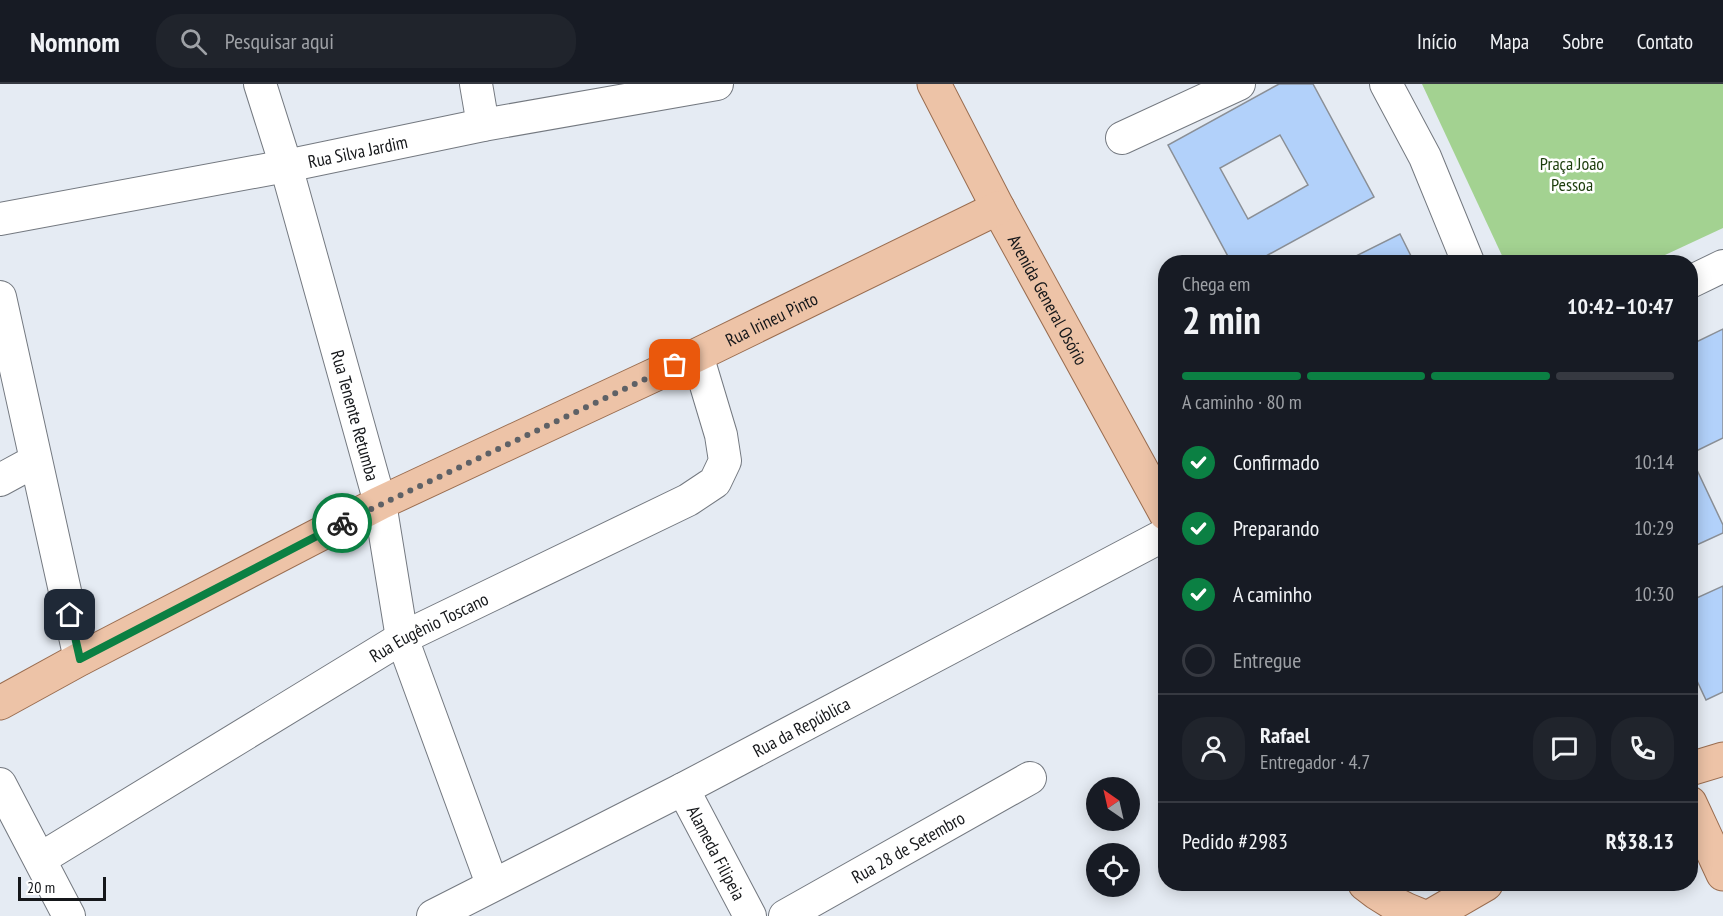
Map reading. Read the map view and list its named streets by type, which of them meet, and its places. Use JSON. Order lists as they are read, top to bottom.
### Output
{
  "streets": {
    "main road": ["Avenida General Osório", "Rua Irineu Pinto"],
    "street": [
      "Rua Silva Jardim",
      "Rua Tenente Retumba",
      "Rua Eugênio Toscano",
      "Rua da República",
      "Rua 28 de Setembro",
      "Alameda Filipeia"
    ]
  },
  "crossings": [
    ["Rua Silva Jardim", "Rua Tenente Retumba"],
    ["Avenida General Osório", "Rua Irineu Pinto"],
    ["Rua Irineu Pinto", "Rua Tenente Retumba"],
    ["Rua Irineu Pinto", "Rua Eugênio Toscano"],
    ["Rua Tenente Retumba", "Rua Eugênio Toscano"],
    ["Rua Tenente Retumba", "Rua da República"],
    ["Rua da República", "Alameda Filipeia"]
  ],
  "parks": ["Praça João Pessoa"],
  "scale_bar": "20 m",
  "north": "top left",
  "page": {
    "header": "Nomnom",
    "search": "Pesquisar aqui",
    "nav": [
      "Início",
      "Mapa",
      "Sobre",
      "Contato"
    ],
    "heading": ["2 min", "Chega em", "10:42–10:47"],
    "panel": [
      "Rafael",
      "Entregador · 4.7",
      "Pedido #2983",
      "R$38.13"
    ],
    "bar": "A caminho · 80 m",
    "list": [
      ["Confirmado", "10:14"],
      ["Preparando", "10:29"],
      ["A caminho", "10:30"],
      "Entregue"
    ],
    "scale": "20 m"
  }
}
